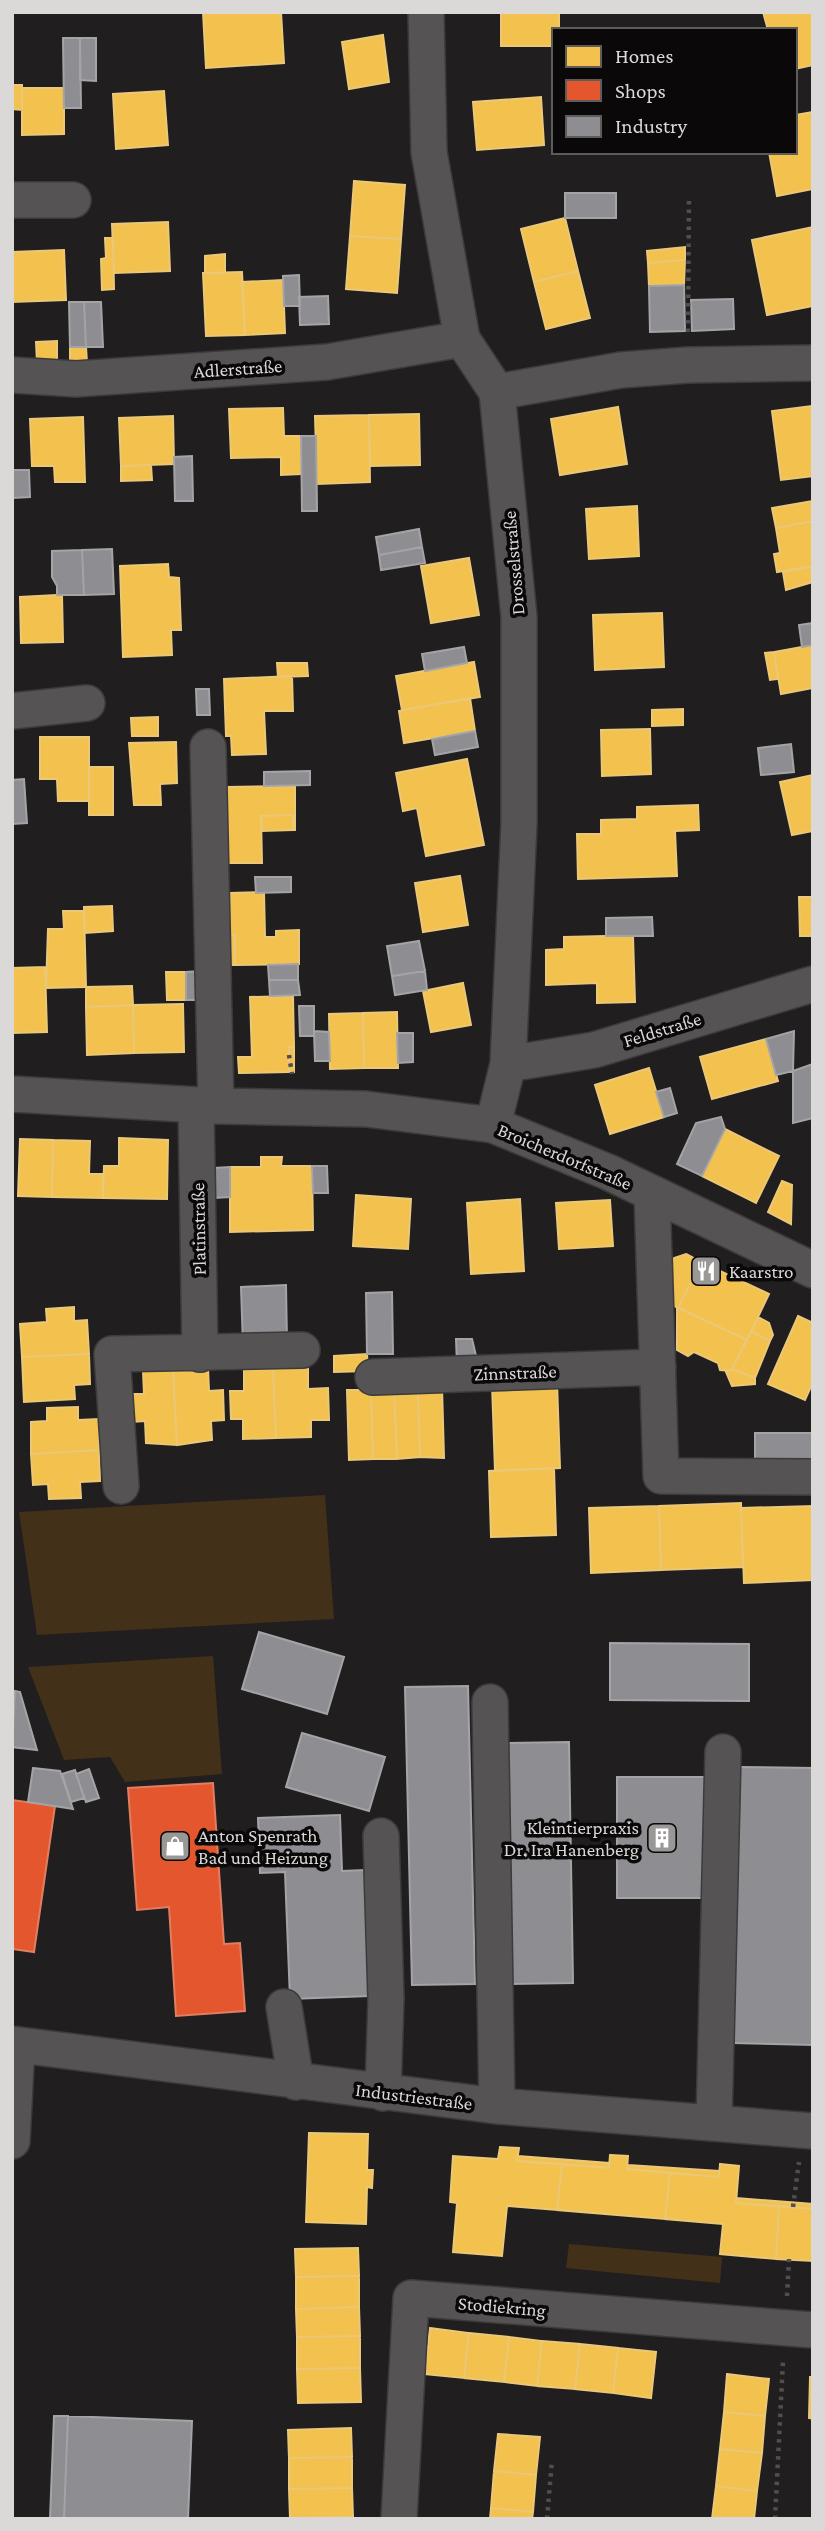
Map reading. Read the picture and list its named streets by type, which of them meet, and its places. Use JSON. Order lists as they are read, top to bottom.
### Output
{
  "streets": {
    "street": [
      "Adlerstraße",
      "Drosselstraße",
      "Feldstraße",
      "Broicherdorfstraße",
      "Platinstraße",
      "Zinnstraße",
      "Industriestraße",
      "Stodiekring"
    ]
  },
  "crossings": [
    ["Adlerstraße", "Drosselstraße"],
    ["Drosselstraße", "Feldstraße"],
    ["Drosselstraße", "Broicherdorfstraße"],
    ["Broicherdorfstraße", "Platinstraße"]
  ],
  "places": {
    "restaurant": ["Kaarstro"],
    "building": ["Kleintierpraxis Dr. Ira Hanenberg"],
    "shop": ["Anton Spenrath Bad und Heizung"]
  },
  "legend": ["Homes", "Shops", "Industry"]
}
